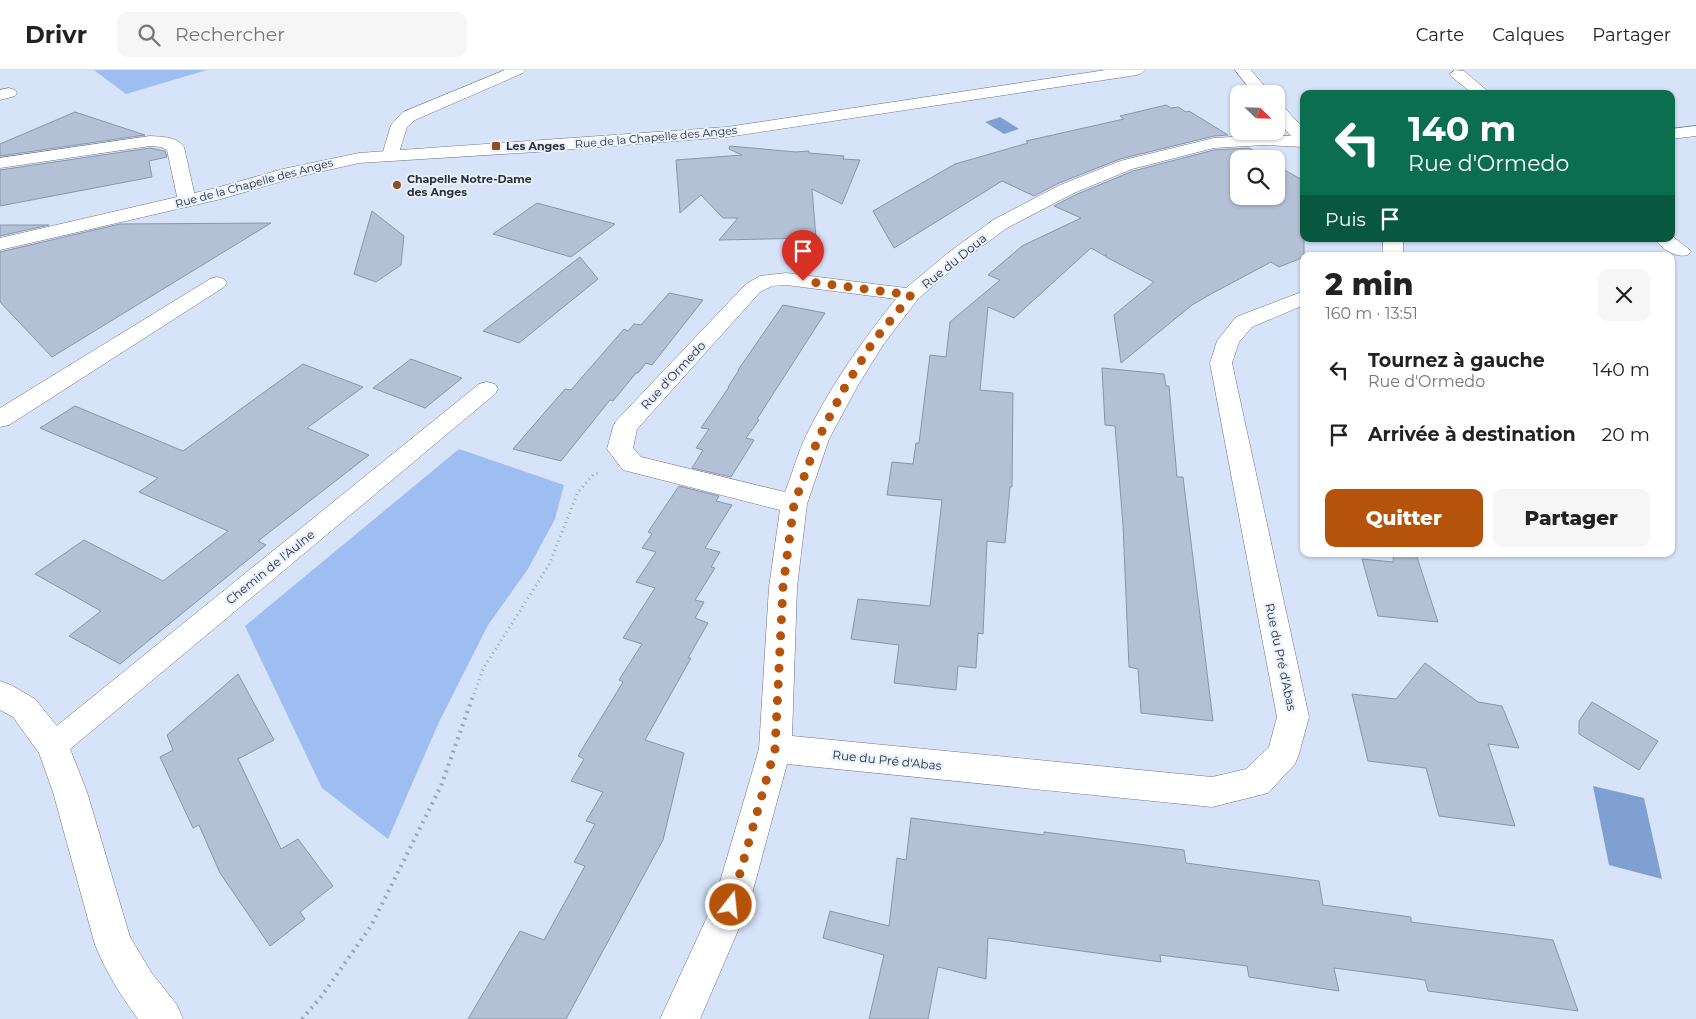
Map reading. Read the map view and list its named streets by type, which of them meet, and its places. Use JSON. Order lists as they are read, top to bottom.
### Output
{
  "streets": {
    "street": [
      "Rue de la Chapelle des Anges",
      "Rue du Doua",
      "Rue d'Ormedo",
      "Rue du Pré d'Abas"
    ],
    "lane": ["Chemin de l'Aulne"]
  },
  "crossings": [
    ["Rue du Doua", "Rue d'Ormedo"],
    ["Rue du Doua", "Rue du Pré d'Abas"]
  ],
  "places": {
    "transit": ["Les Anges"],
    "other": ["Chapelle Notre-Dame des Anges"]
  },
  "north": "bottom right",
  "page": {
    "header": "Drivr",
    "search": "Rechercher",
    "nav": ["Carte", "Calques", "Partager"],
    "turn": ["140 m", "Rue d'Ormedo"],
    "then": "Puis",
    "heading": ["2 min", "160 m · 13:51"],
    "list": [
      {
        "name": "Tournez à gauche",
        "note": "Rue d'Ormedo",
        "value": "140 m"
      },
      {
        "name": "Arrivée à destination",
        "value": "20 m"
      }
    ],
    "buttons": ["Quitter", "Partager"]
  }
}
